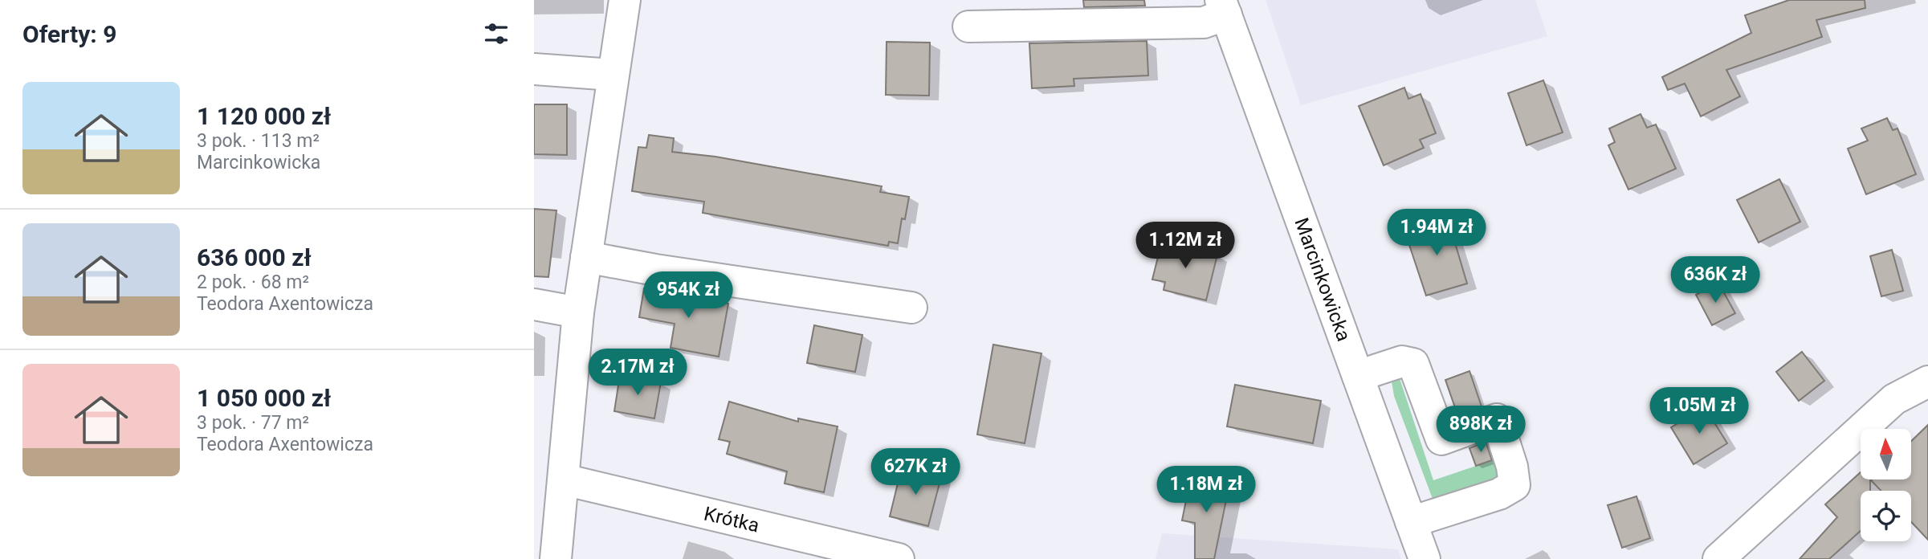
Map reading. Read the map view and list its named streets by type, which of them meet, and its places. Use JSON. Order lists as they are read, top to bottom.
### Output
{
  "streets": {
    "street": ["Marcinkowicka", "Krótka"]
  },
  "north": "top",
  "page": {
    "heading": "Oferty: 9",
    "list": [
      {
        "name": "1 120 000 zł",
        "note": "3 pok. · 113 m² · Marcinkowicka"
      },
      {
        "name": "636 000 zł",
        "note": "2 pok. · 68 m² · Teodora Axentowicza"
      },
      {
        "name": "1 050 000 zł",
        "note": "3 pok. · 77 m² · Teodora Axentowicza"
      }
    ],
    "price": [
      "1.94M zł",
      "1.12M zł",
      "636K zł",
      "954K zł",
      "2.17M zł",
      "1.05M zł",
      "898K zł",
      "627K zł",
      "1.18M zł"
    ]
  }
}
